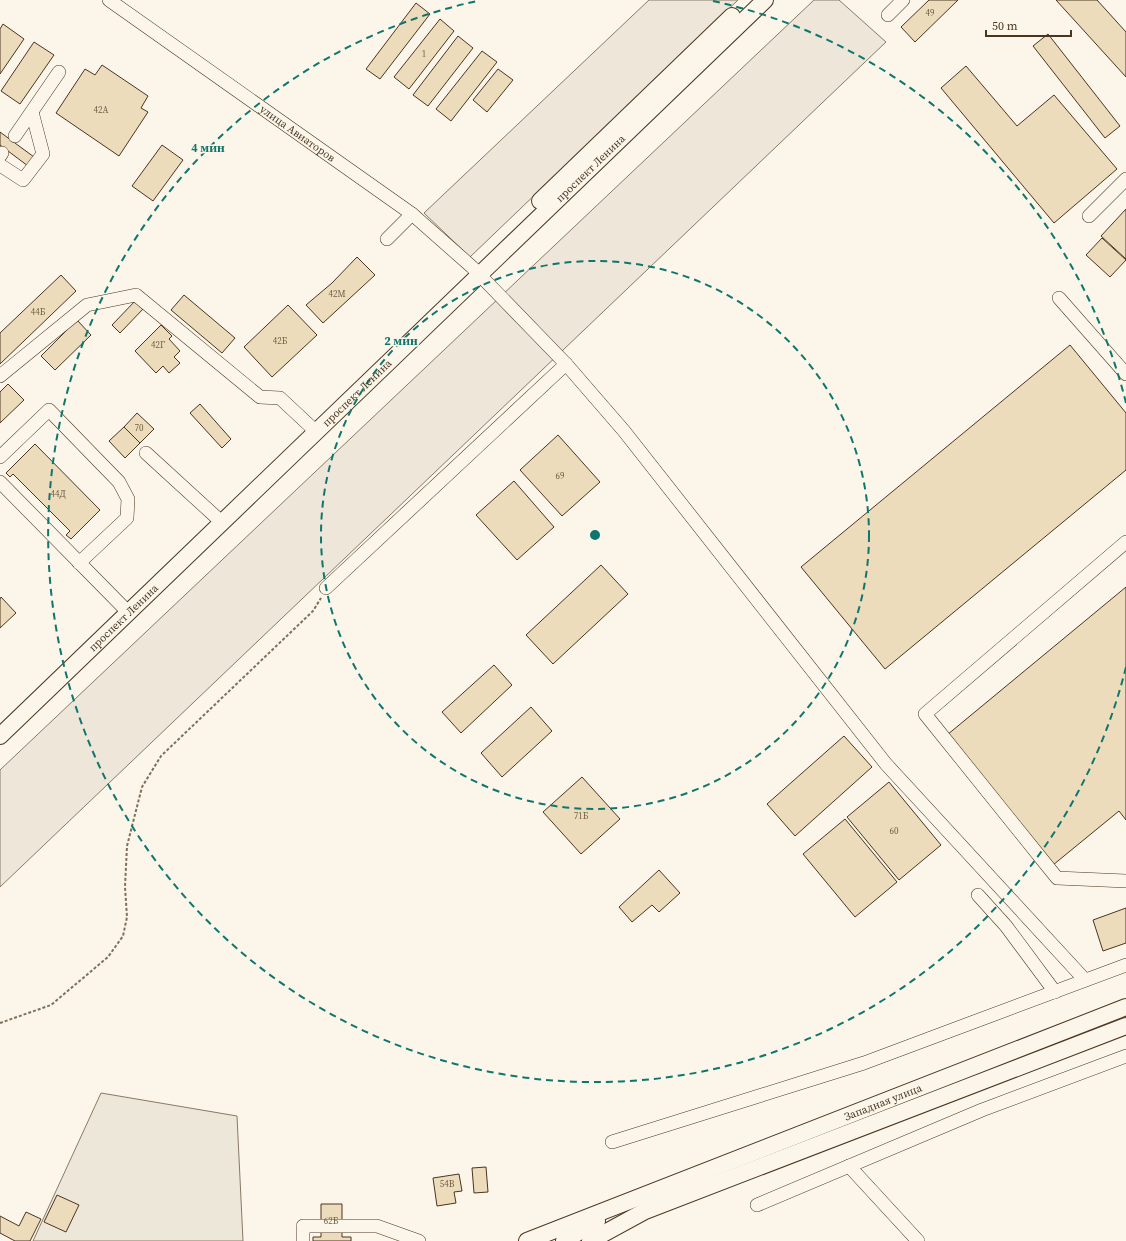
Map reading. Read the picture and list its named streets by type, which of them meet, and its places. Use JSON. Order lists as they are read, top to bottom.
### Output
{
  "streets": {
    "main road": ["проспект Ленина", "Западная улица"],
    "street": ["улица Авиаторов"]
  },
  "crossings": [
    ["улица Авиаторов", "проспект Ленина"]
  ],
  "house_numbers": [
    "49",
    "1",
    "42А",
    "42М",
    "44Б",
    "42Б",
    "42Г",
    "70",
    "69",
    "44Д",
    "71Б",
    "60",
    "54В",
    "62Б"
  ],
  "scale_bar": "50 m",
  "rings": ["4 мин", "2 мин"]
}
